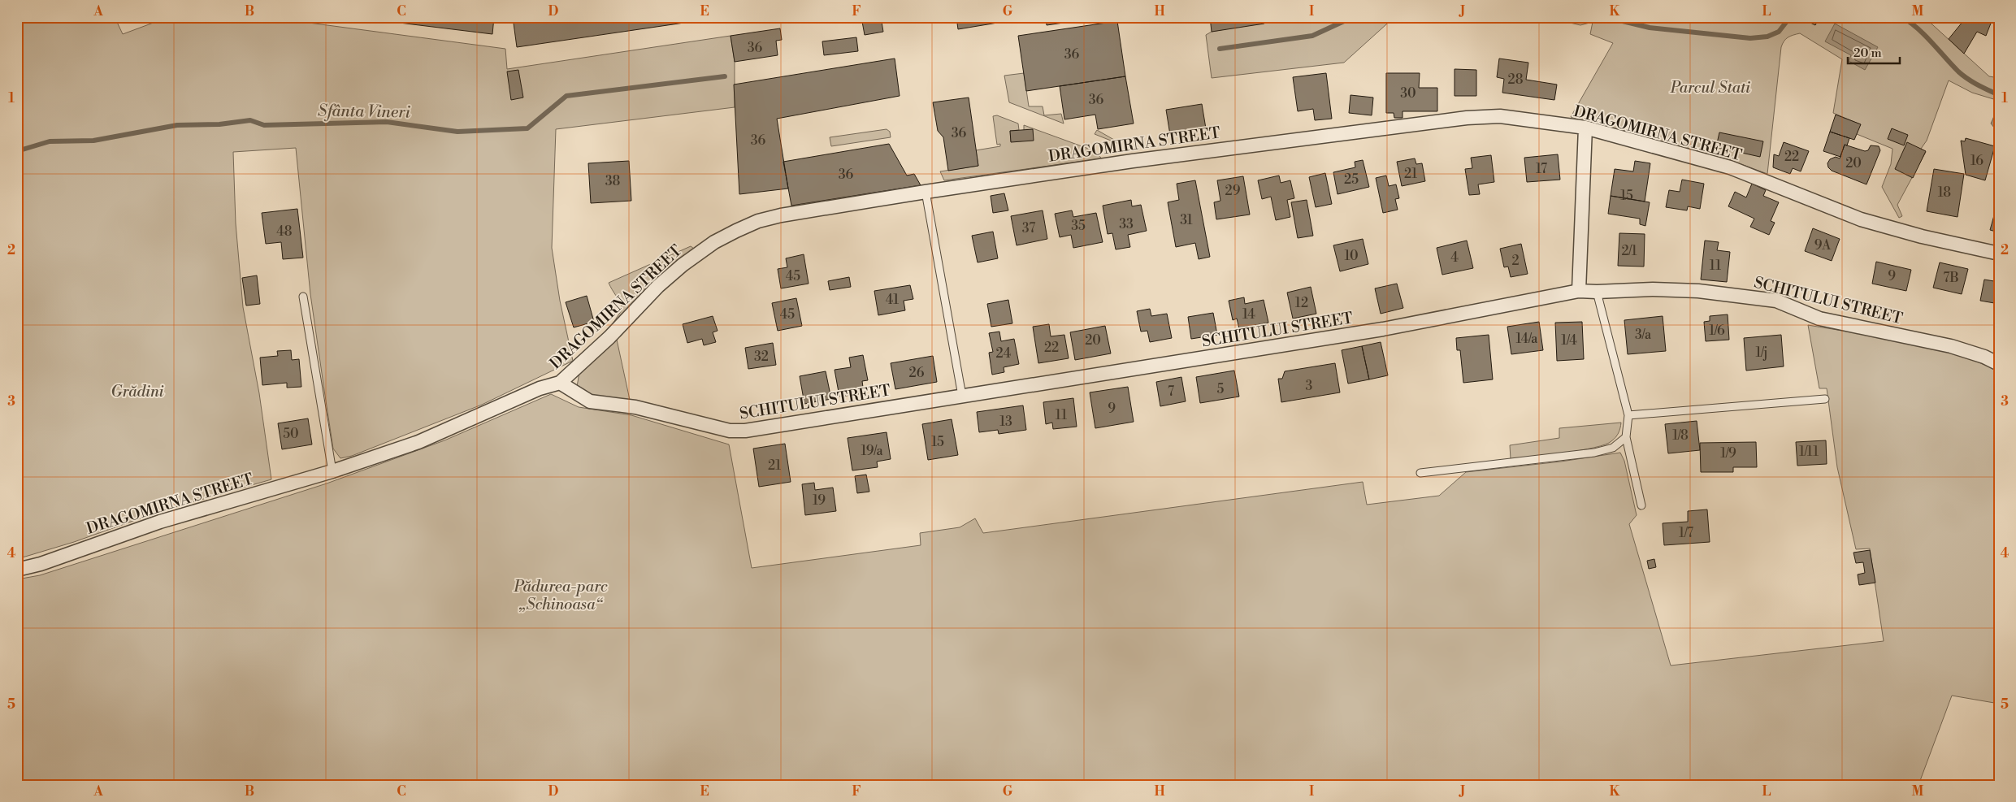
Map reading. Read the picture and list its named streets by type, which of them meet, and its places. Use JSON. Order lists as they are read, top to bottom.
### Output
{
  "streets": {
    "street": ["DRAGOMIRNA STREET", "SCHITULUI STREET"]
  },
  "crossings": [
    ["DRAGOMIRNA STREET", "SCHITULUI STREET"]
  ],
  "water": ["Sfânta Vineri"],
  "parks": ["Parcul Stati", "Grădini", "Pădurea-parc „Schinoasa“"],
  "house_numbers": [
    "36",
    "36",
    "28",
    "30",
    "36",
    "36",
    "36",
    "22",
    "16",
    "20",
    "17",
    "21",
    "36",
    "25",
    "38",
    "29",
    "18",
    "15",
    "31",
    "33",
    "35",
    "37",
    "48",
    "9A",
    "2/1",
    "10",
    "4",
    "2",
    "11",
    "45",
    "9",
    "7B",
    "41",
    "12",
    "45",
    "14",
    "1/6",
    "3/a",
    "14/a",
    "20",
    "1/4",
    "22",
    "1/j",
    "24",
    "32",
    "26",
    "3",
    "5",
    "7",
    "9",
    "11",
    "13",
    "50",
    "1/8",
    "15",
    "19/a",
    "1/11",
    "1/9",
    "21",
    "19",
    "1/7"
  ],
  "scale_bar": "20 m",
  "grid": {
    "columns": [
      "A",
      "B",
      "C",
      "D",
      "E",
      "F",
      "G",
      "H",
      "I",
      "J",
      "K",
      "L",
      "M"
    ],
    "rows": [
      "1",
      "2",
      "3",
      "4",
      "5"
    ]
  }
}
